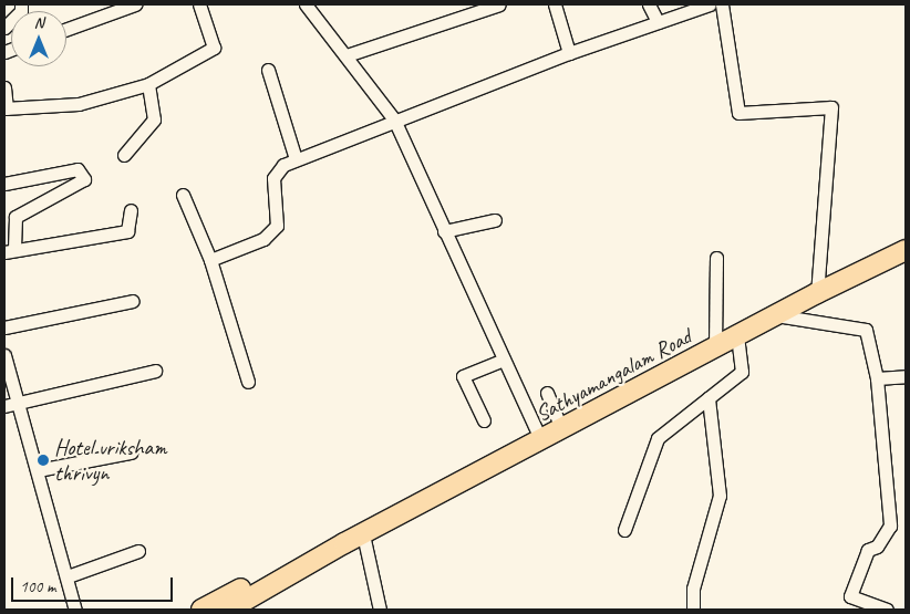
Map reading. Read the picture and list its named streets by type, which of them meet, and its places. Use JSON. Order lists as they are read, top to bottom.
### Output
{
  "streets": {
    "highway": ["Sathyamangalam Road"]
  },
  "places": ["Hotel vriksham thrivyn"],
  "scale_bar": "100 m",
  "north": "top"
}
